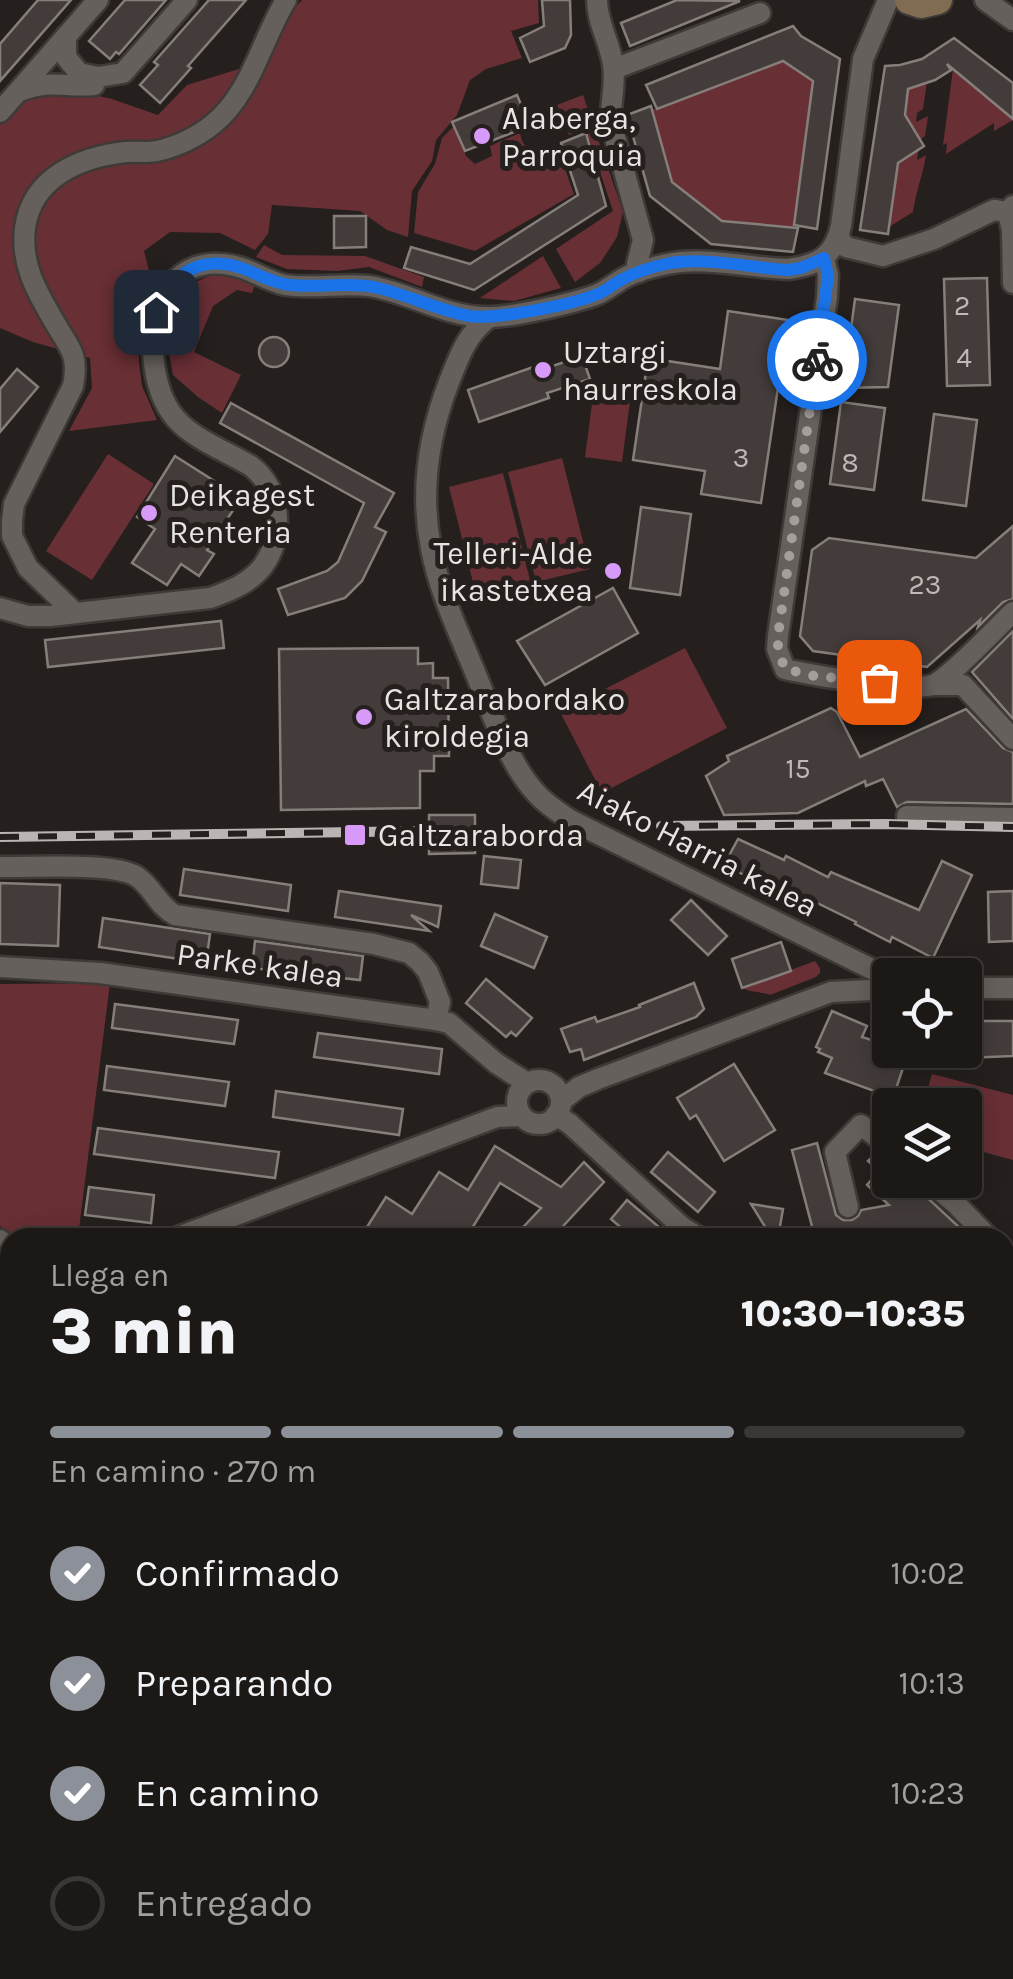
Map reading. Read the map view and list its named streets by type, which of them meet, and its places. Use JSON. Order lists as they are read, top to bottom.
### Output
{
  "streets": {
    "street": ["Aiako Harria kalea", "Parke kalea"]
  },
  "places": {
    "other": [
      "Alaberga, Parroquia",
      "Uztargi haurreskola",
      "Deikagest Renteria",
      "Telleri-Alde ikastetxea",
      "Galtzarabordako kiroldegia"
    ],
    "transit": ["Galtzaraborda"]
  },
  "house_numbers": [
    "2",
    "4",
    "3",
    "8",
    "23",
    "15"
  ],
  "page": {
    "heading": ["3 min", "Llega en", "10:30–10:35"],
    "bar": "En camino · 270 m",
    "list": [
      ["Confirmado", "10:02"],
      ["Preparando", "10:13"],
      ["En camino", "10:23"],
      "Entregado"
    ]
  }
}
